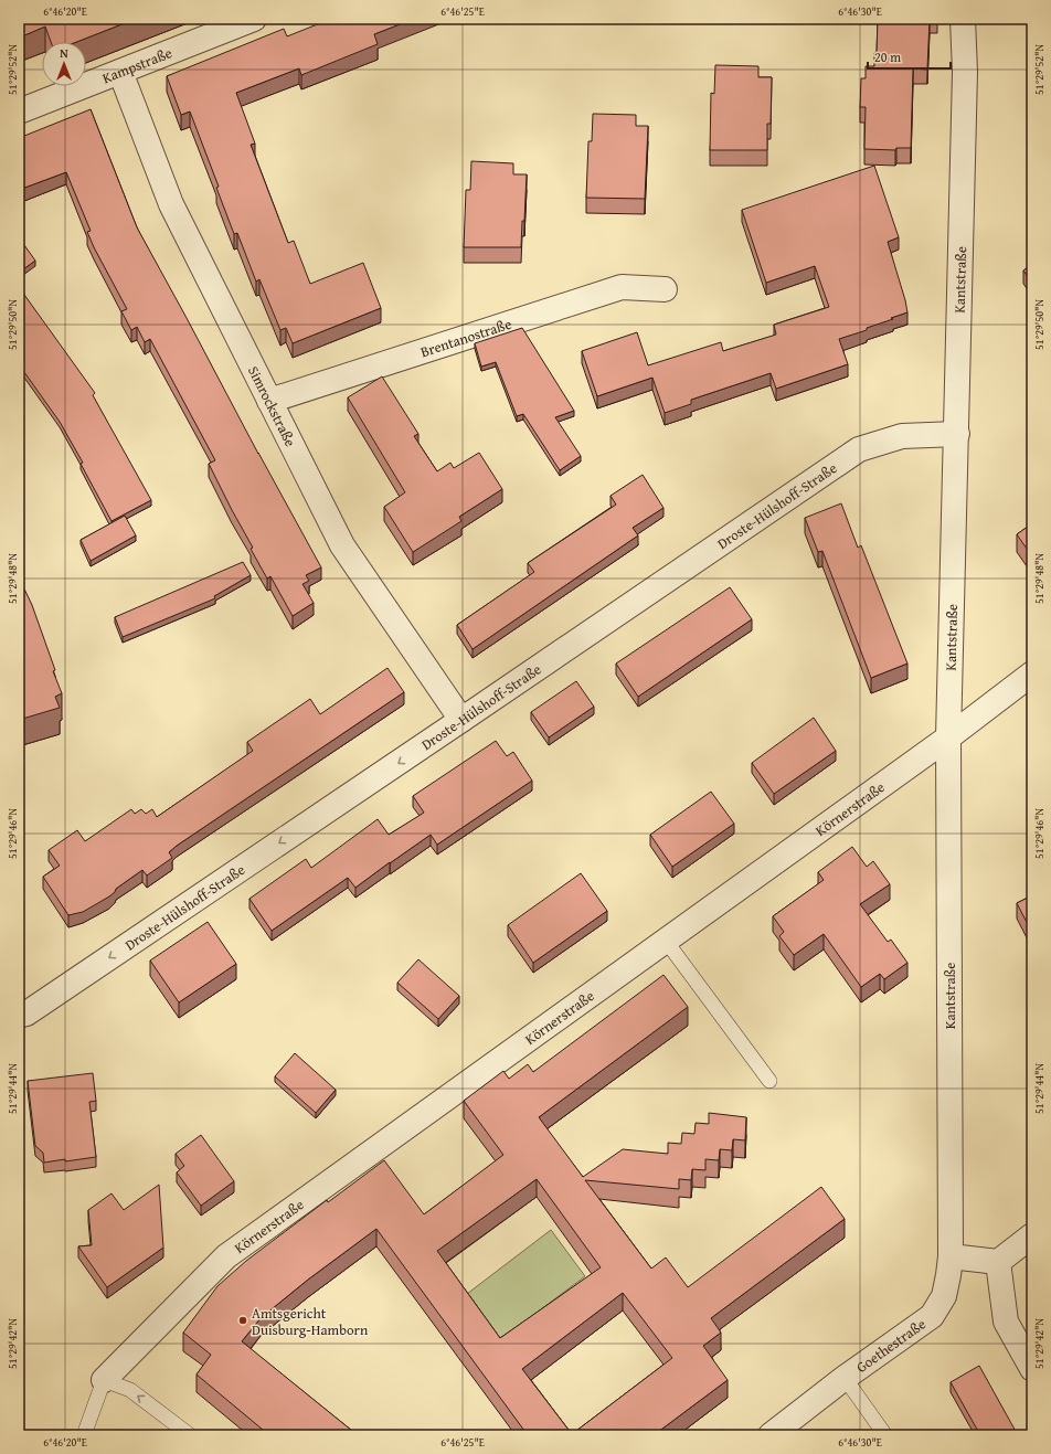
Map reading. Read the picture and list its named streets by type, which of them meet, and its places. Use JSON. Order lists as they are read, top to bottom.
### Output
{
  "streets": {
    "street": [
      "Kampstraße",
      "Kantstraße",
      "Brentanostraße",
      "Simrockstraße",
      "Droste-Hülshoff-Straße",
      "Körnerstraße",
      "Goethestraße"
    ]
  },
  "crossings": [
    ["Kampstraße", "Simrockstraße"],
    ["Kantstraße", "Droste-Hülshoff-Straße"],
    ["Kantstraße", "Körnerstraße"],
    ["Kantstraße", "Goethestraße"],
    ["Brentanostraße", "Simrockstraße"],
    ["Simrockstraße", "Droste-Hülshoff-Straße"]
  ],
  "one_way": ["Droste-Hülshoff-Straße"],
  "places": ["Amtsgericht Duisburg-Hamborn"],
  "scale_bar": "20 m",
  "north": "top",
  "coordinates": [
    "6°46'20\"E",
    "6°46'25\"E",
    "6°46'30\"E",
    "51°29'52\"N",
    "51°29'50\"N",
    "51°29'48\"N",
    "51°29'46\"N",
    "51°29'44\"N",
    "51°29'42\"N"
  ]
}
